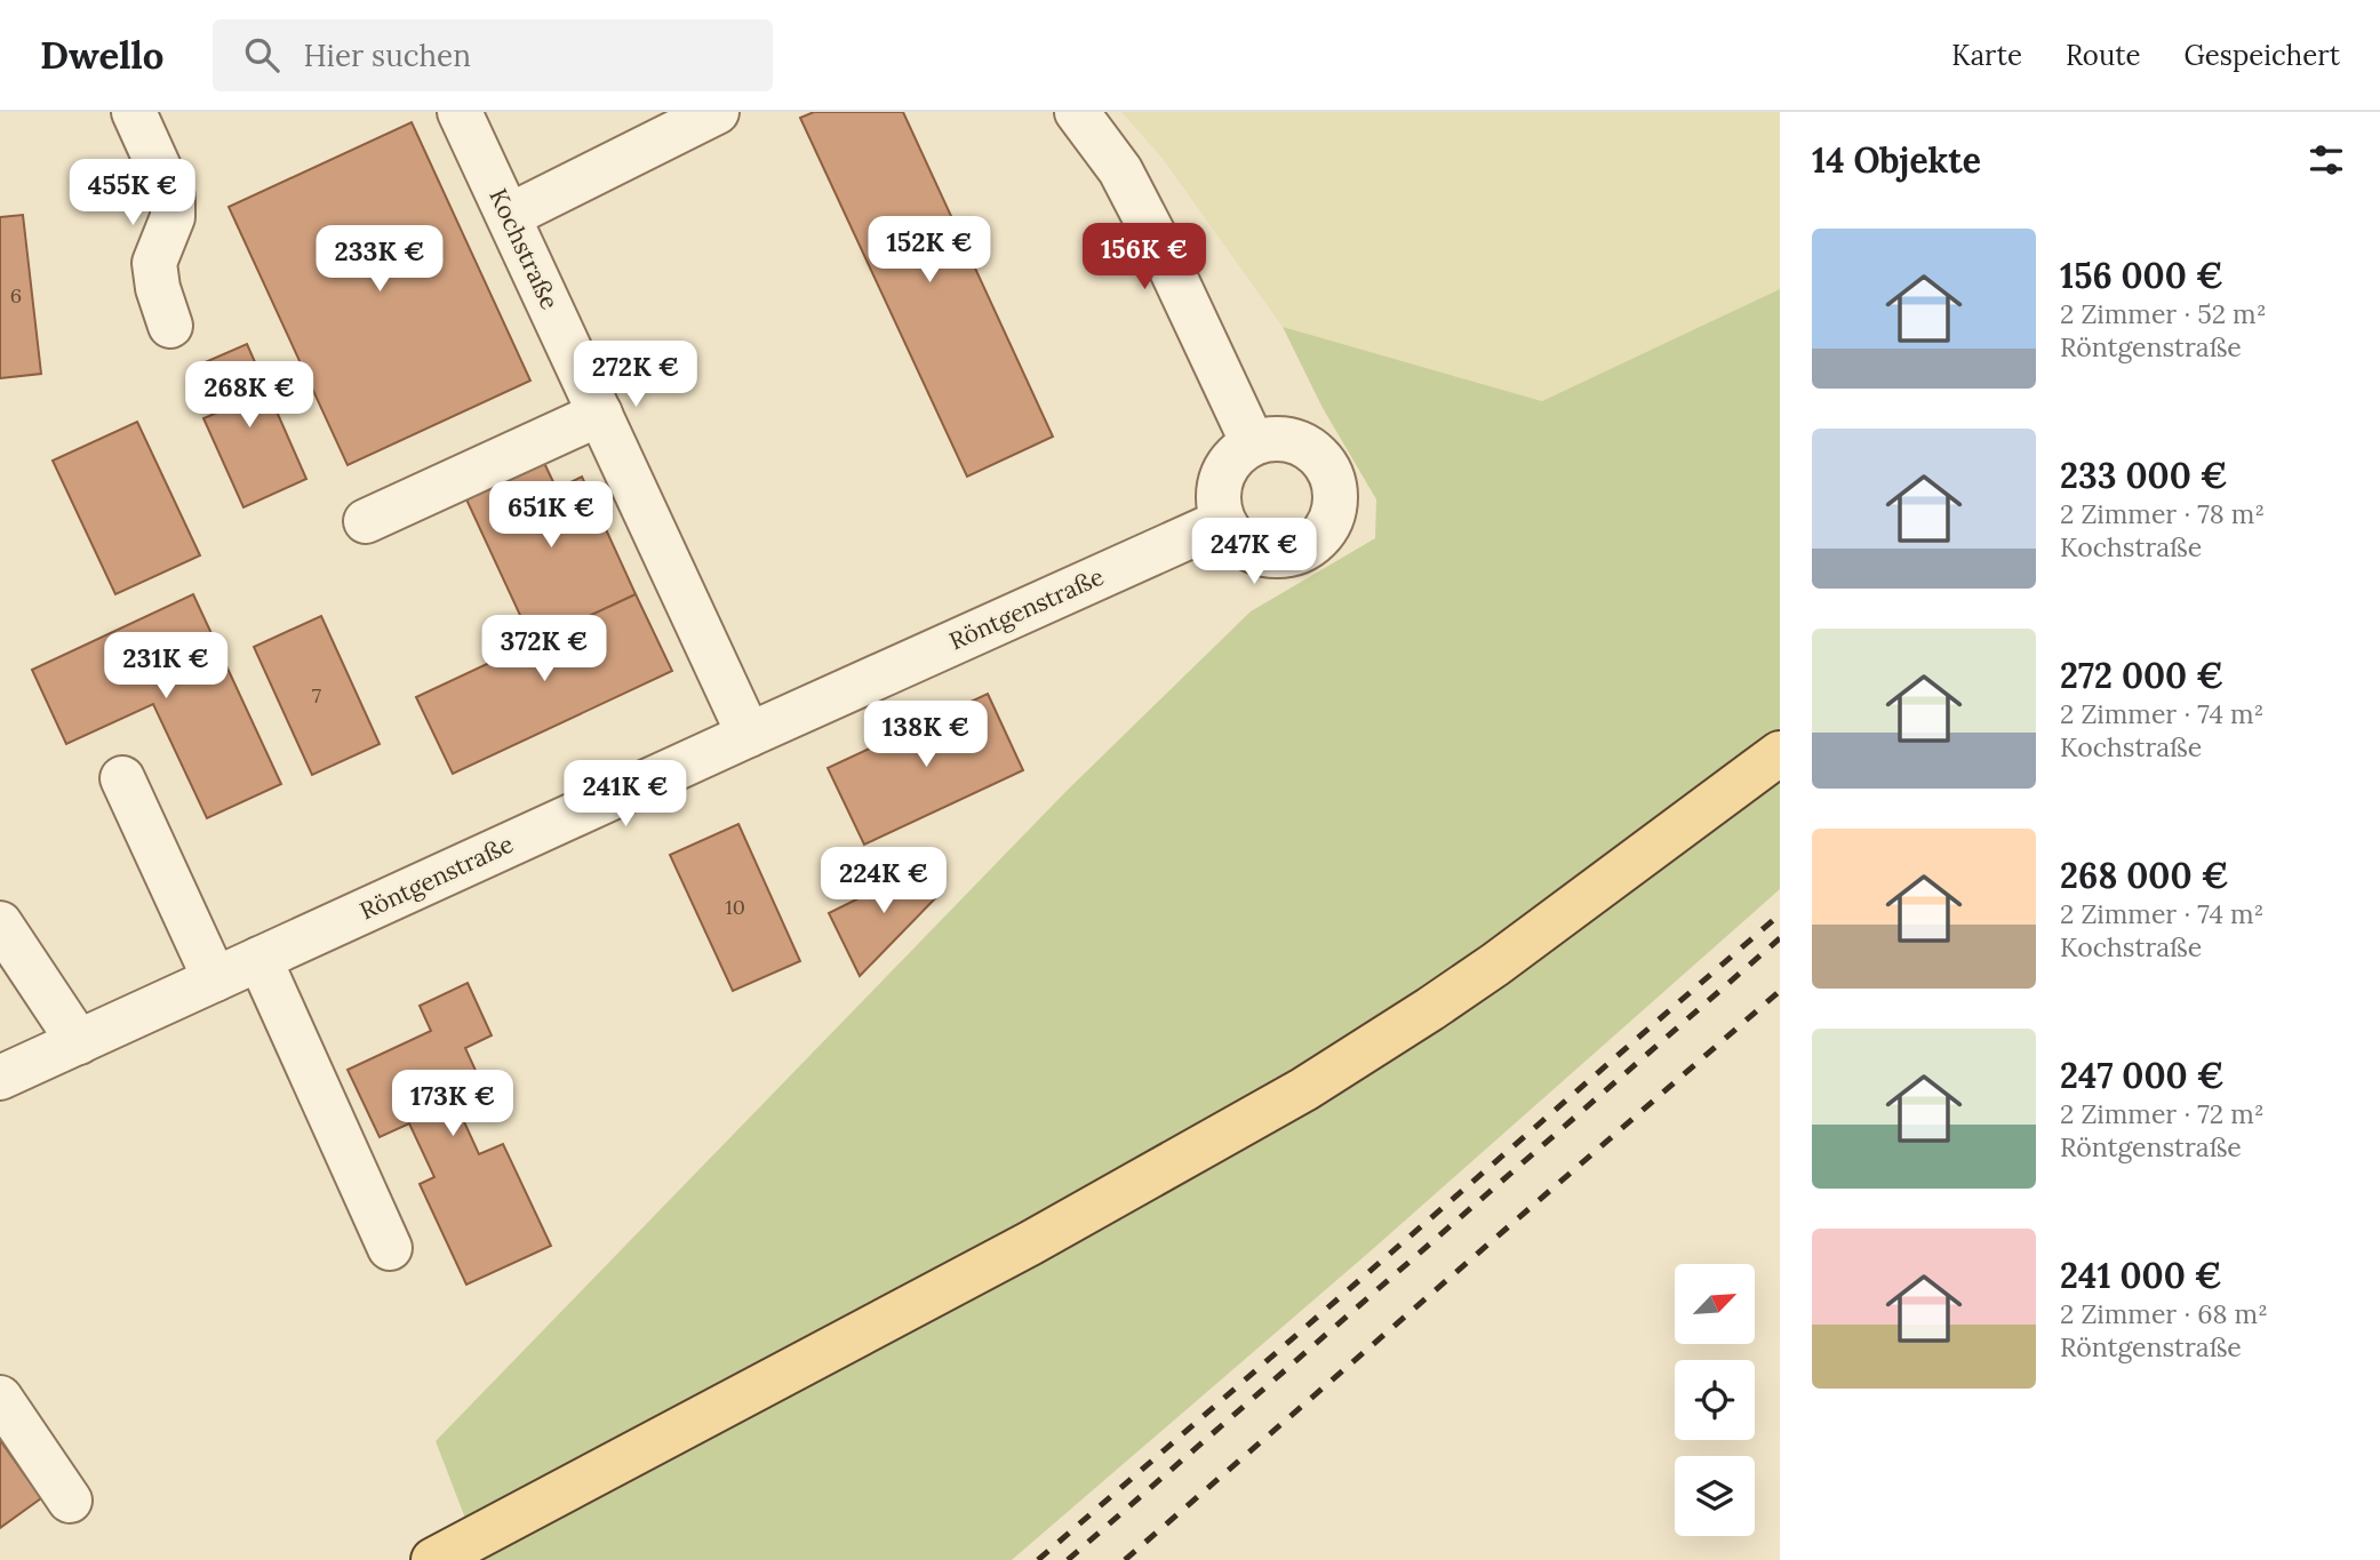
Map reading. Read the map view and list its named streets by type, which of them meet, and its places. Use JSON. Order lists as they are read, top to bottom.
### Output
{
  "streets": {
    "street": ["Kochstraße", "Röntgenstraße"]
  },
  "crossings": [
    ["Kochstraße", "Röntgenstraße"]
  ],
  "house_numbers": ["6", "7", "10"],
  "north": "top right",
  "page": {
    "header": "Dwello",
    "search": "Hier suchen",
    "nav": ["Karte", "Route", "Gespeichert"],
    "heading": "14 Objekte",
    "price": [
      "455K €",
      "152K €",
      "156K €",
      "233K €",
      "272K €",
      "268K €",
      "651K €",
      "247K €",
      "372K €",
      "231K €",
      "138K €",
      "241K €",
      "224K €",
      "173K €"
    ],
    "list": [
      {
        "name": "156 000 €",
        "note": "2 Zimmer · 52 m² · Röntgenstraße"
      },
      {
        "name": "233 000 €",
        "note": "2 Zimmer · 78 m² · Kochstraße"
      },
      {
        "name": "272 000 €",
        "note": "2 Zimmer · 74 m² · Kochstraße"
      },
      {
        "name": "268 000 €",
        "note": "2 Zimmer · 74 m² · Kochstraße"
      },
      {
        "name": "247 000 €",
        "note": "2 Zimmer · 72 m² · Röntgenstraße"
      },
      {
        "name": "241 000 €",
        "note": "2 Zimmer · 68 m² · Röntgenstraße"
      }
    ]
  }
}
